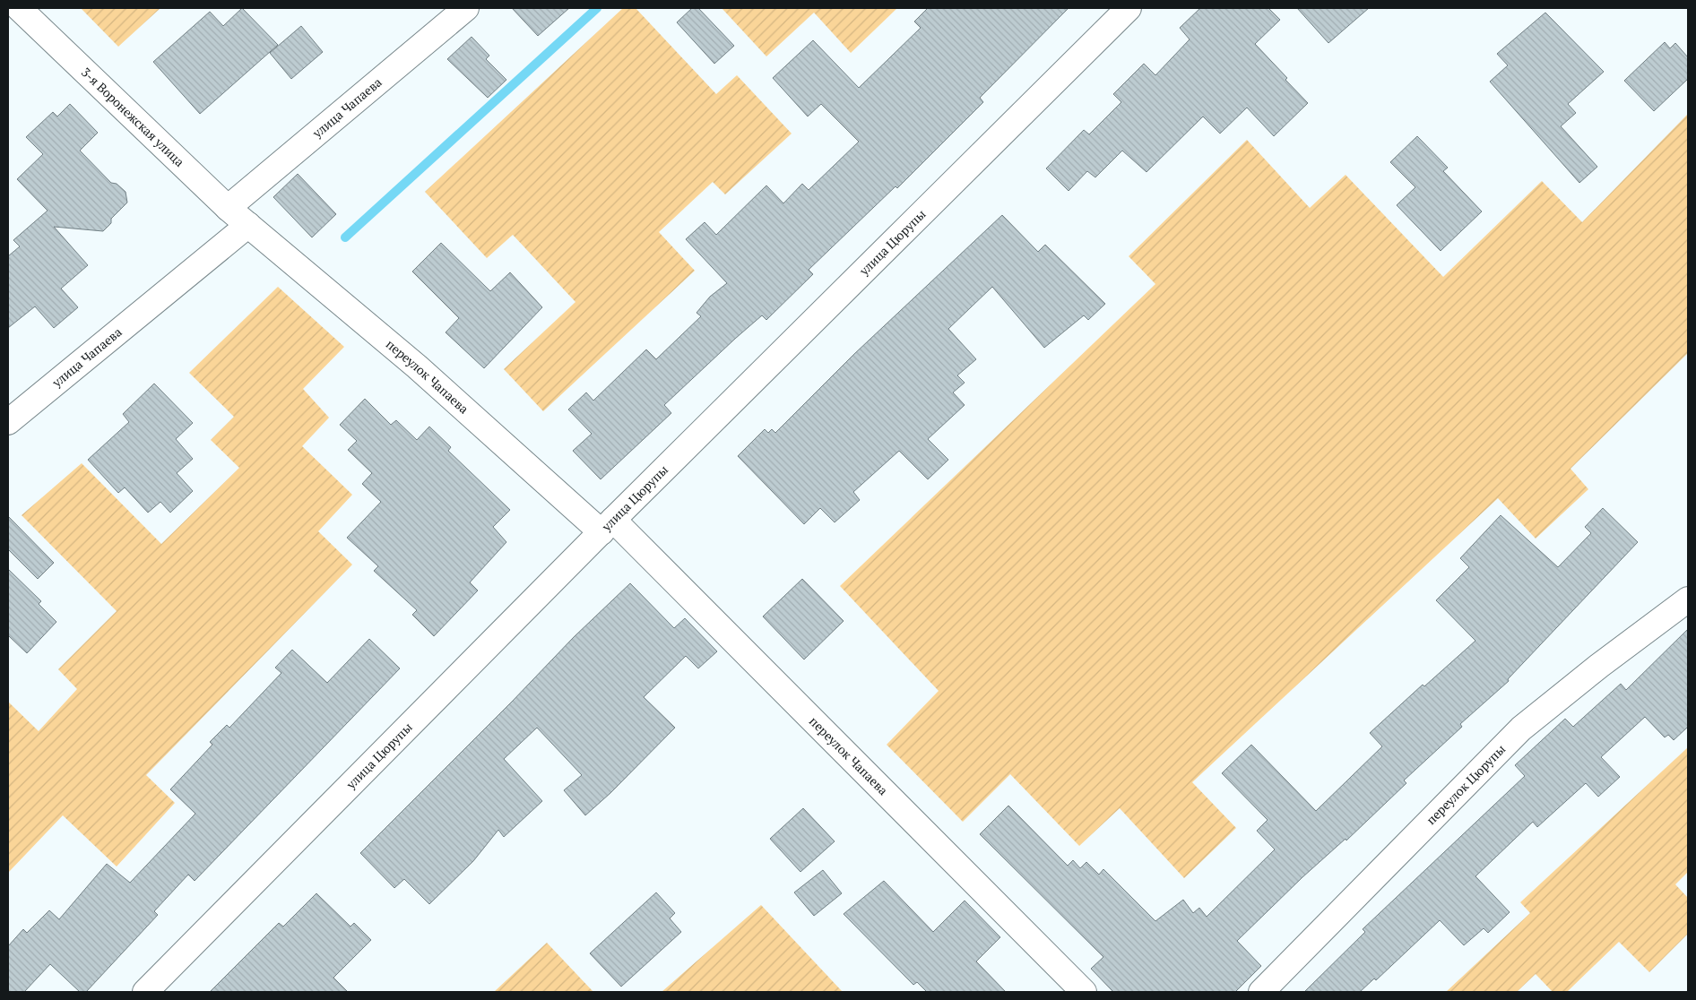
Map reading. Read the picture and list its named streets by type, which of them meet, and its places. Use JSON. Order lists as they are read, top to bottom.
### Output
{
  "streets": {
    "street": [
      "улица Чапаева",
      "3-я Воронежская улица",
      "улица Цюрупы",
      "переулок Чапаева",
      "переулок Цюрупы"
    ]
  },
  "crossings": [
    ["улица Чапаева", "3-я Воронежская улица"],
    ["улица Чапаева", "переулок Чапаева"],
    ["3-я Воронежская улица", "переулок Чапаева"],
    ["улица Цюрупы", "переулок Чапаева"]
  ]
}
